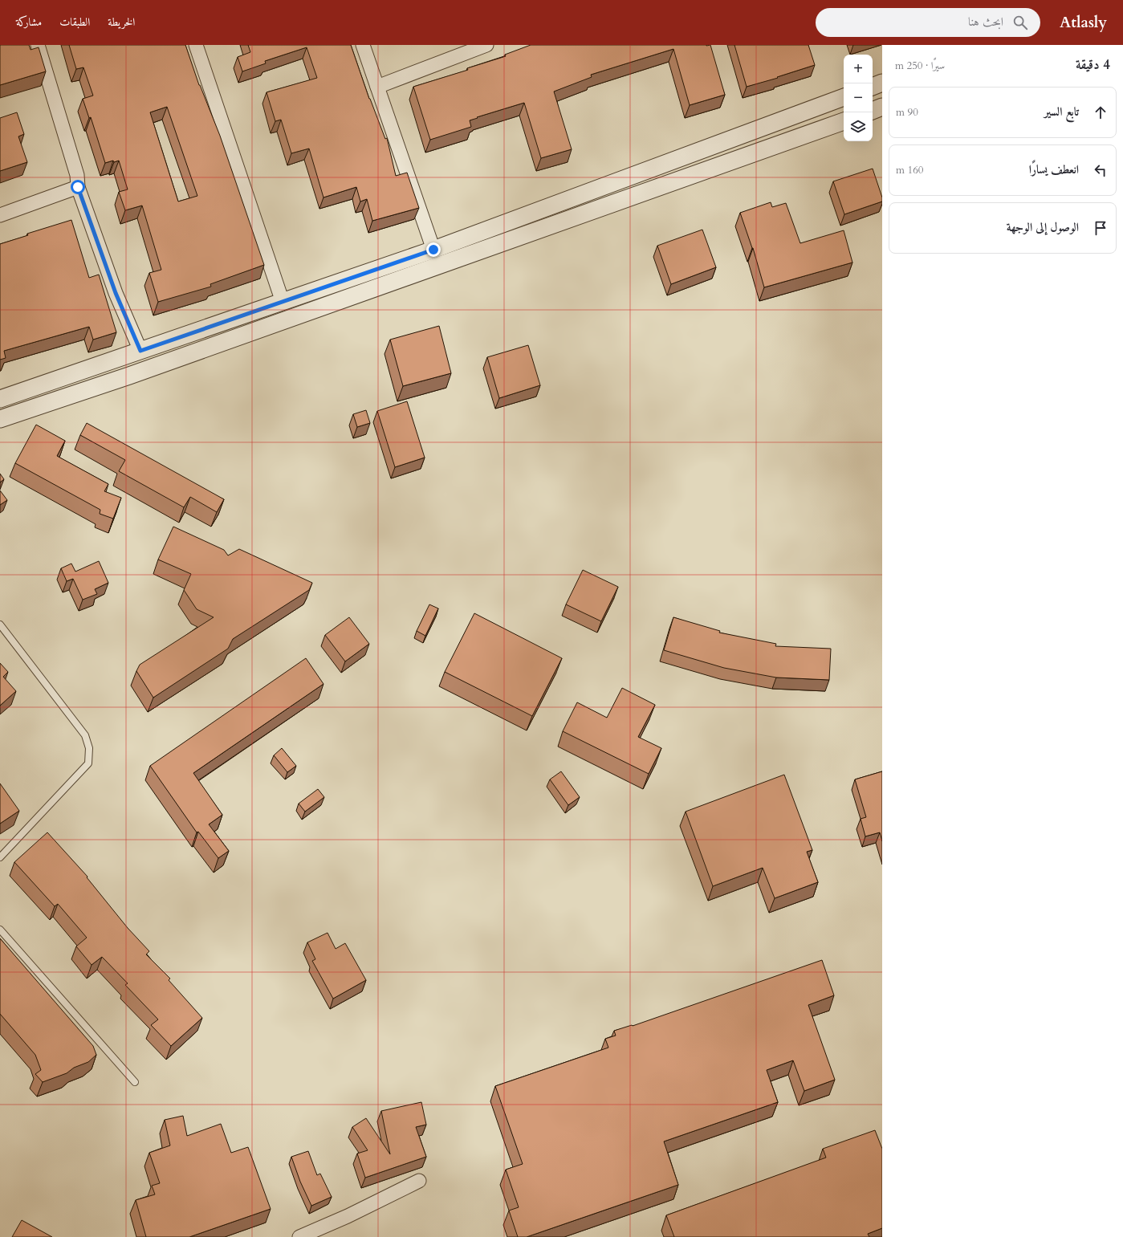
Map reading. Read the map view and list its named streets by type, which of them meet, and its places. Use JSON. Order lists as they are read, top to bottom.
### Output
{
  "page": {
    "header": "Atlasly",
    "search": "ابحث هنا",
    "nav": ["الخريطة", "الطبقات", "مشاركة"],
    "heading": ["4 دقيقة", "سيرًا · 250 m"],
    "map_buttons": ["+", "−"],
    "list": [
      ["تابع السير", "90 m"],
      ["انعطف يسارًا", "160 m"],
      "الوصول إلى الوجهة"
    ]
  }
}
